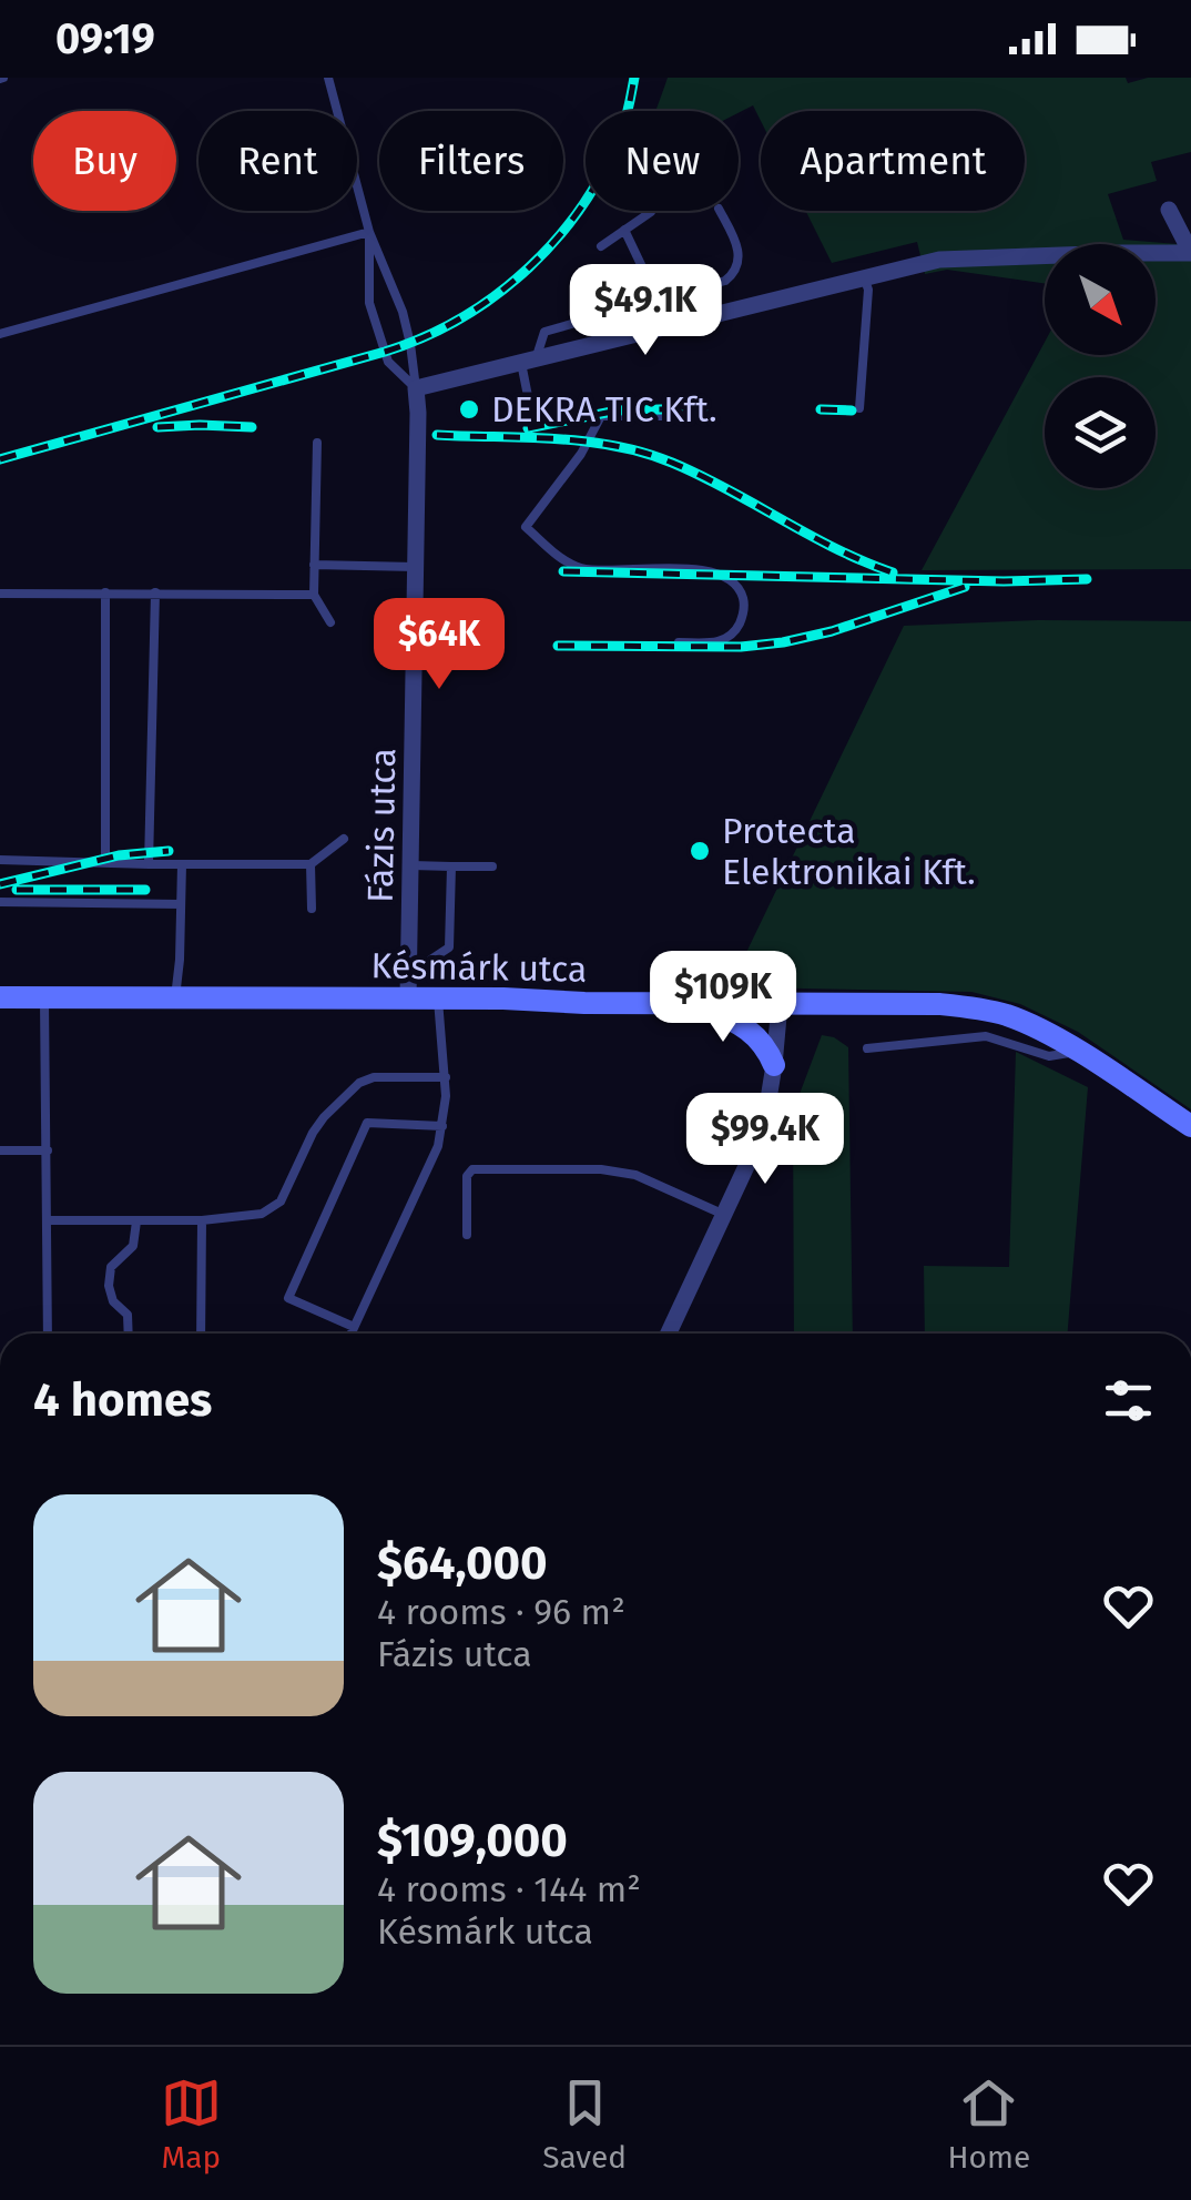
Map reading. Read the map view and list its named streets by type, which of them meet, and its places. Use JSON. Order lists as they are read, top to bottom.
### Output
{
  "streets": {
    "street": ["Fázis utca", "Késmárk utca"]
  },
  "crossings": [
    ["Fázis utca", "Késmárk utca"]
  ],
  "places": ["DEKRA TIC Kft.", "Protecta Elektronikai Kft."],
  "north": "bottom right",
  "page": {
    "status": "09:19",
    "chip": [
      "Buy",
      "Rent",
      "Filters",
      "New",
      "Apartment"
    ],
    "price": [
      "$49.1K",
      "$64K",
      "$109K",
      "$99.4K"
    ],
    "heading": "4 homes",
    "list": [
      {
        "name": "$64,000",
        "note": "4 rooms · 96 m² · Fázis utca"
      },
      {
        "name": "$109,000",
        "note": "4 rooms · 144 m² · Késmárk utca"
      }
    ],
    "tabs": ["Map", "Saved", "Home"]
  }
}
